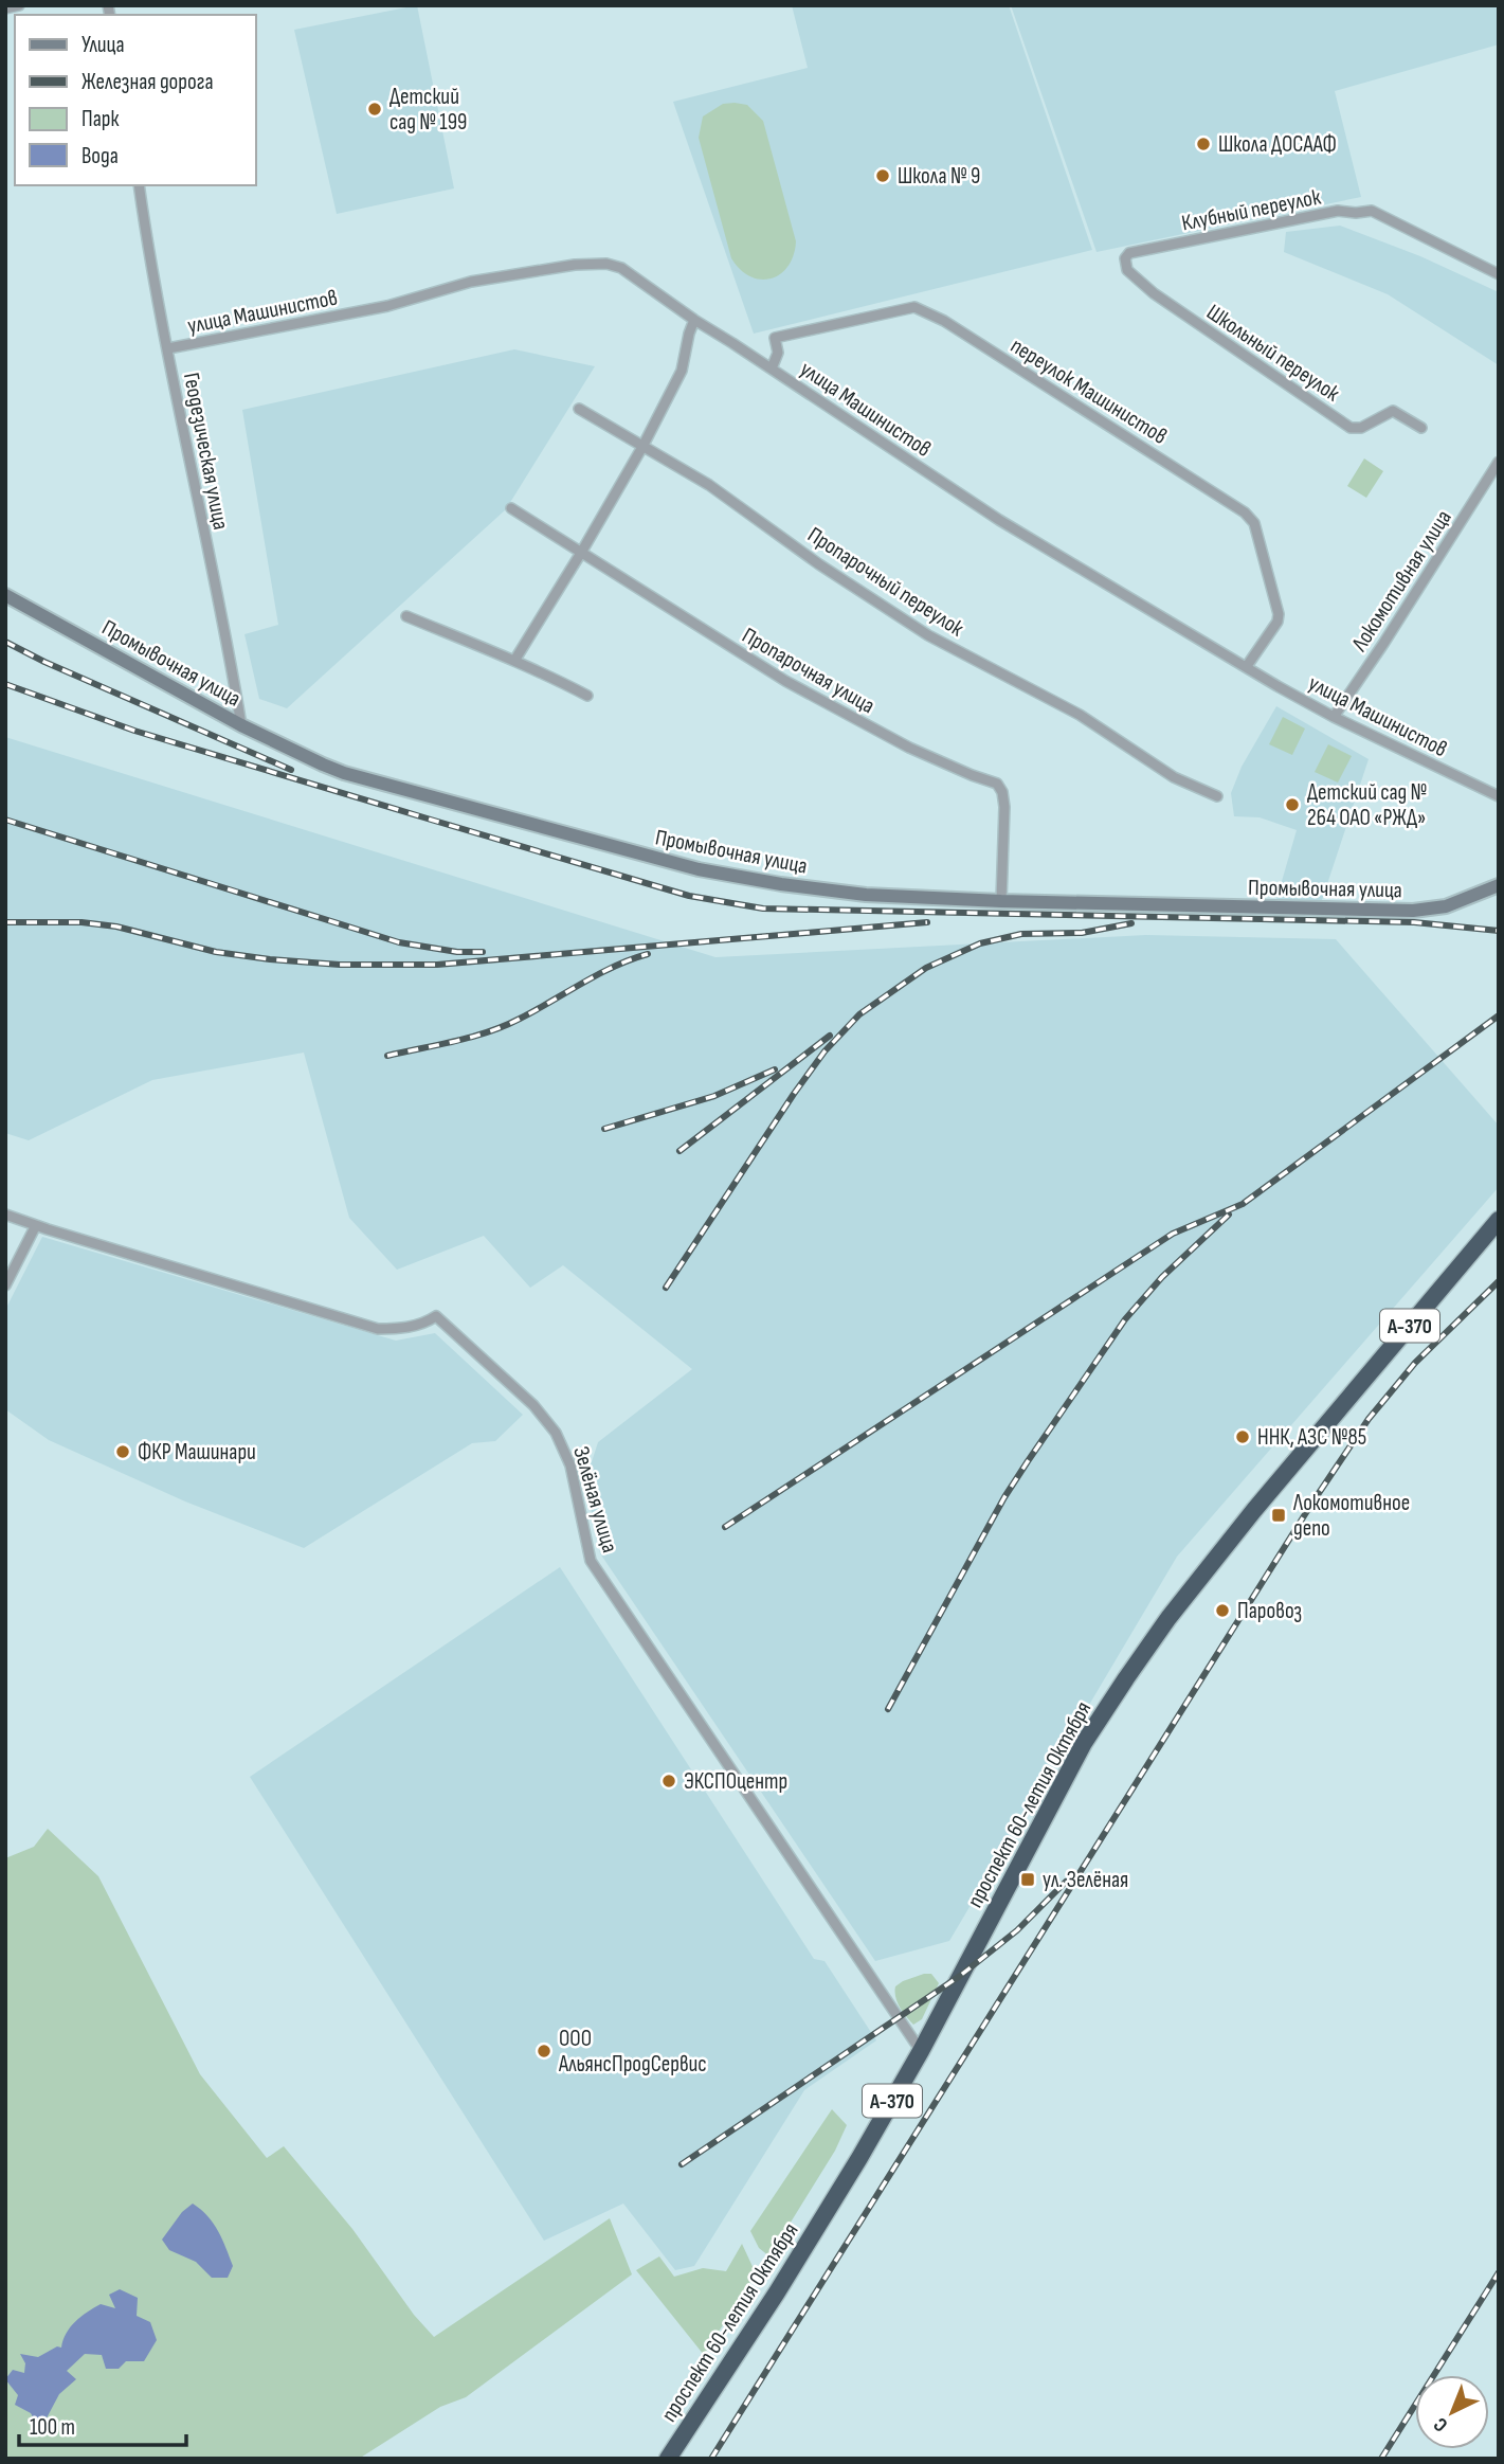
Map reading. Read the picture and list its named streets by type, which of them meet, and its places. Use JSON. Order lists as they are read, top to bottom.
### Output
{
  "streets": {
    "highway": ["А-370", "проспект 60-летия Октября"],
    "street": [
      "Клубный переулок",
      "улица Машинистов",
      "Школьный переулок",
      "переулок Машинистов",
      "Геодезическая улица",
      "Локомотивная улица",
      "Пропарочный переулок",
      "Промывочная улица",
      "Пропарочная улица",
      "Зелёная улица"
    ]
  },
  "crossings": [
    ["Клубный переулок", "Школьный переулок"],
    ["улица Машинистов", "переулок Машинистов"],
    ["улица Машинистов", "Геодезическая улица"],
    ["улица Машинистов", "Локомотивная улица"],
    ["Геодезическая улица", "Промывочная улица"],
    ["Промывочная улица", "Пропарочная улица"],
    ["Зелёная улица", "проспект 60-летия Октября"]
  ],
  "places": {
    "other": [
      "Детский сад № 199",
      "Школа ДОСААФ",
      "Школа № 9",
      "Детский сад № 264 ОАО «РЖД»",
      "ННК, АЗС №85",
      "ФКР Машинари",
      "Паровоз",
      "ЭКСПОцентр",
      "ООО АльянсПродСервис"
    ],
    "transit": ["Локомотивное депо", "ул. Зелёная"]
  },
  "legend": [
    "Улица",
    "Железная дорога",
    "Парк",
    "Вода"
  ],
  "scale_bar": "100 m",
  "north": "bottom left"
}
